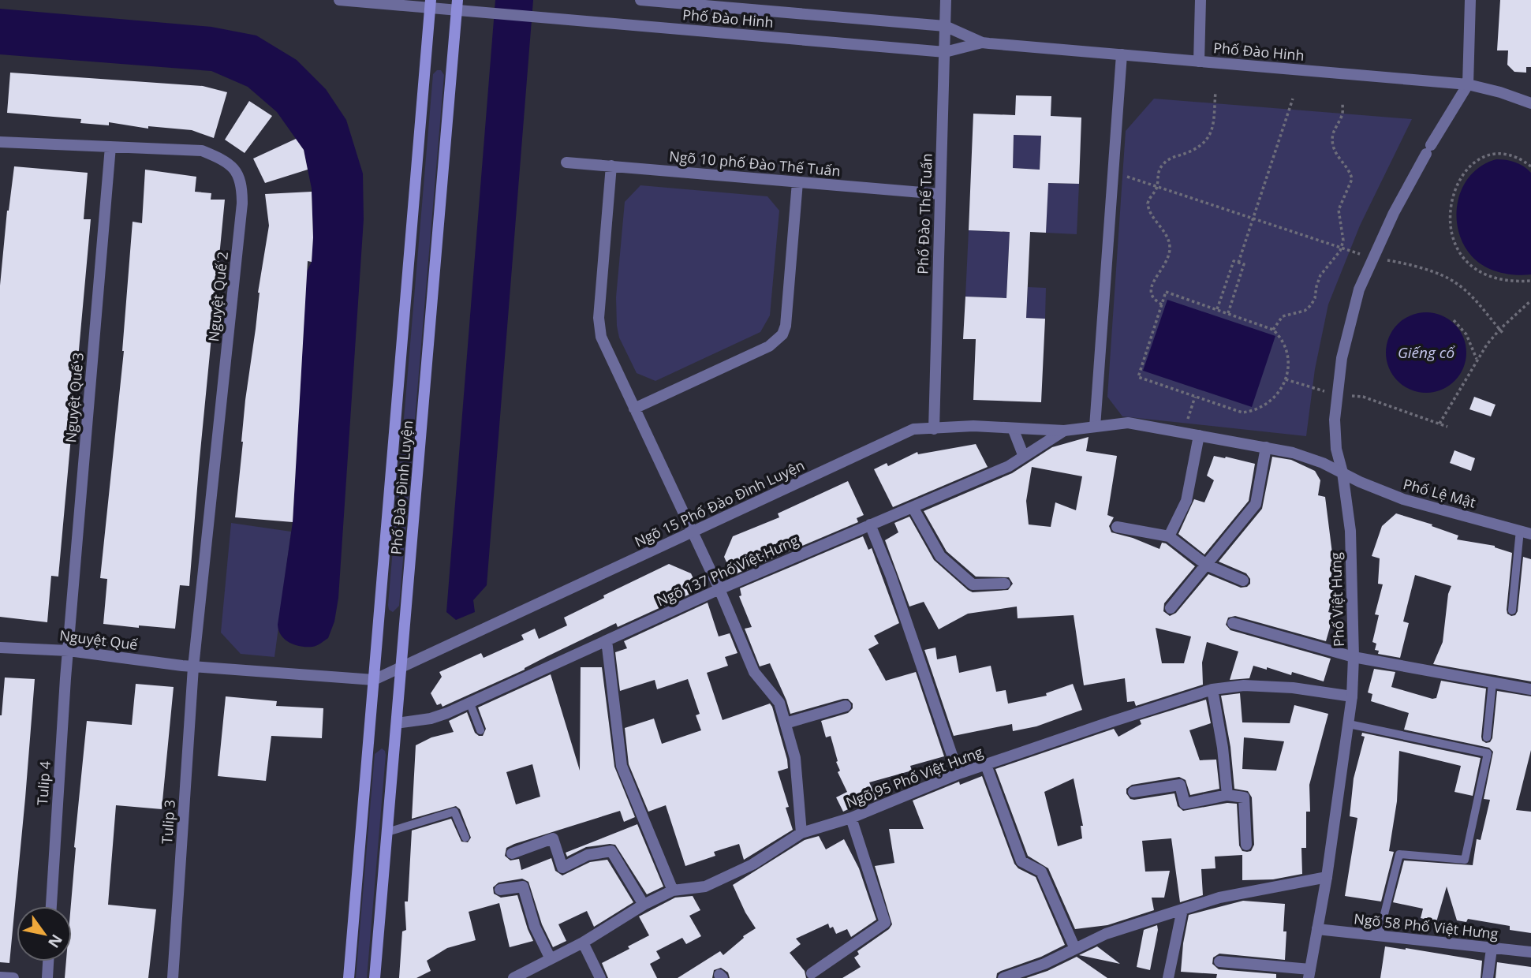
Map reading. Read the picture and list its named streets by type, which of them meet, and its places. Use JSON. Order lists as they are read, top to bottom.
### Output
{
  "streets": {
    "main road": ["Phố Đào Đình Luyện"],
    "street": [
      "Phố Đào Hinh",
      "Ngõ 10 phố Đào Thế Tuấn",
      "Phố Đào Thế Tuấn",
      "Nguyệt Quế 2",
      "Nguyệt Quế 3",
      "Phố Lệ Mật",
      "Ngõ 15 Phố Đào Đình Luyện",
      "Ngõ 137 Phố Việt Hưng",
      "Phố Việt Hưng",
      "Nguyệt Quế",
      "Ngõ 95 Phố Việt Hưng",
      "Tulip 4",
      "Tulip 3",
      "Ngõ 58 Phố Việt Hưng"
    ]
  },
  "crossings": [
    ["Phố Đào Hinh", "Phố Đào Thế Tuấn"],
    ["Phố Đào Hinh", "Phố Đào Đình Luyện"],
    ["Phố Đào Hinh", "Phố Việt Hưng"],
    ["Ngõ 10 phố Đào Thế Tuấn", "Phố Đào Thế Tuấn"],
    ["Phố Đào Thế Tuấn", "Ngõ 15 Phố Đào Đình Luyện"],
    ["Nguyệt Quế 2", "Nguyệt Quế 3"],
    ["Nguyệt Quế 2", "Nguyệt Quế"],
    ["Nguyệt Quế 2", "Tulip 3"],
    ["Nguyệt Quế 3", "Nguyệt Quế"],
    ["Nguyệt Quế 3", "Tulip 4"],
    ["Phố Đào Đình Luyện", "Ngõ 15 Phố Đào Đình Luyện"],
    ["Phố Đào Đình Luyện", "Ngõ 137 Phố Việt Hưng"],
    ["Phố Đào Đình Luyện", "Nguyệt Quế"],
    ["Phố Lệ Mật", "Phố Việt Hưng"],
    ["Ngõ 15 Phố Đào Đình Luyện", "Ngõ 137 Phố Việt Hưng"],
    ["Ngõ 15 Phố Đào Đình Luyện", "Nguyệt Quế"],
    ["Phố Việt Hưng", "Ngõ 95 Phố Việt Hưng"],
    ["Phố Việt Hưng", "Ngõ 58 Phố Việt Hưng"],
    ["Nguyệt Quế", "Tulip 4"],
    ["Nguyệt Quế", "Tulip 3"]
  ],
  "water": ["Giếng cổ"],
  "north": "bottom right"
}
